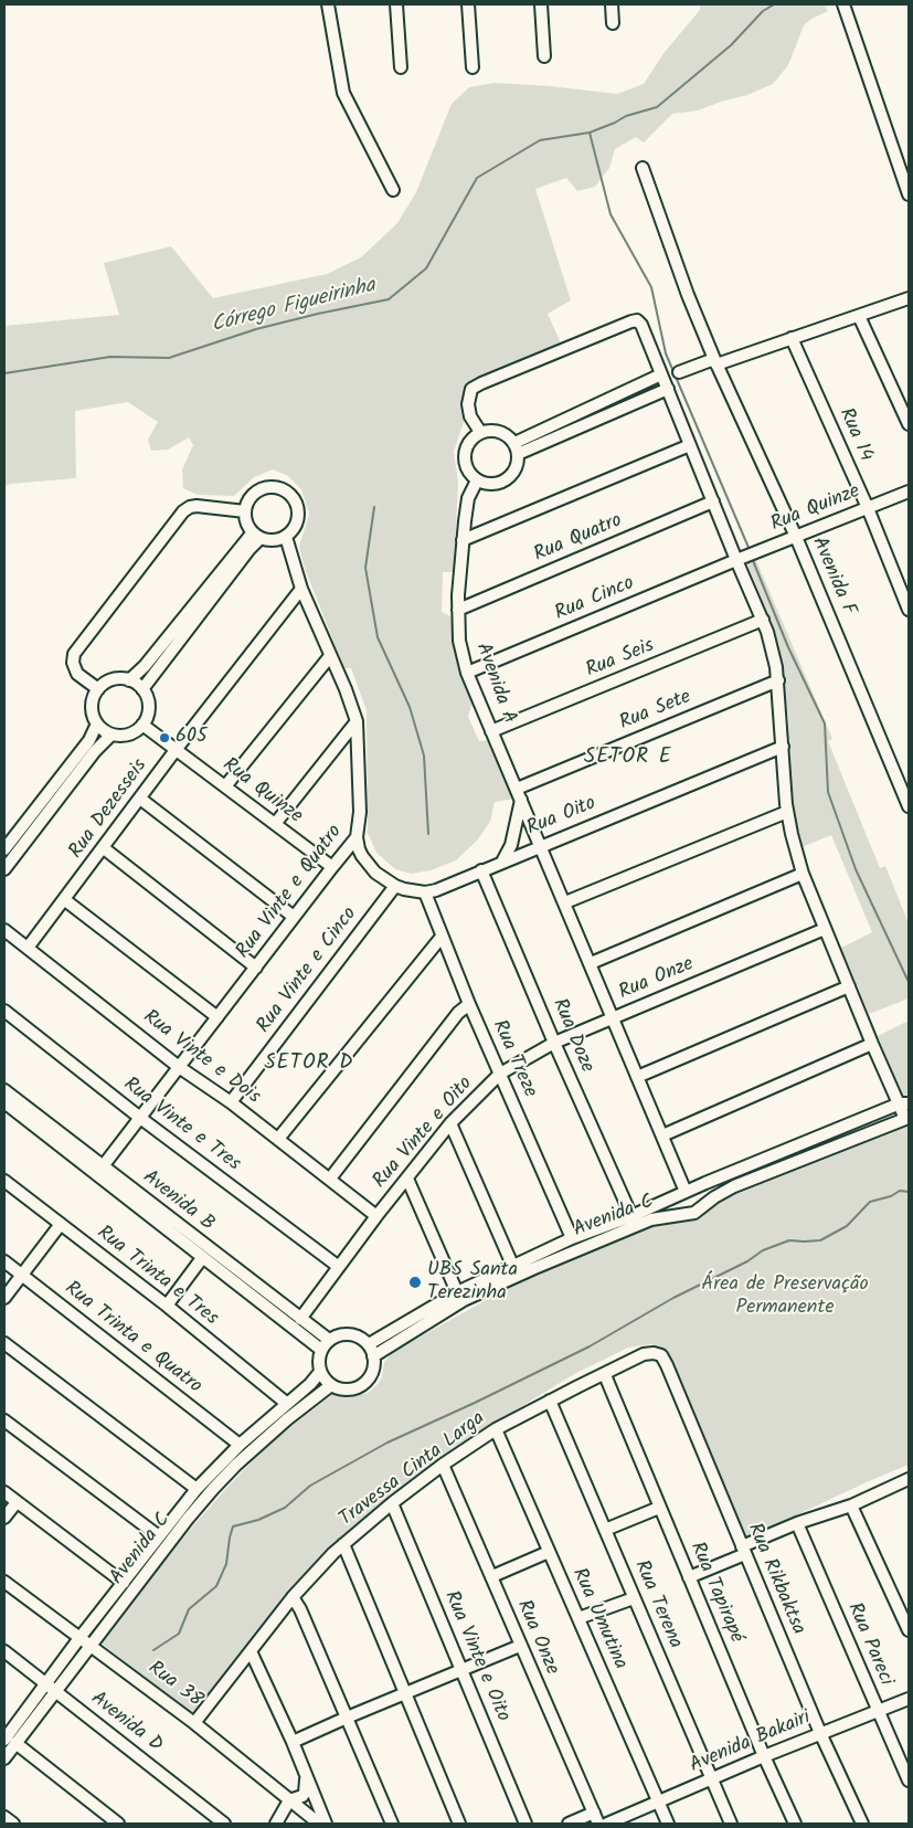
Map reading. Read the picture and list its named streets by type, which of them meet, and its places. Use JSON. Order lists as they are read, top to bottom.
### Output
{
  "streets": {
    "street": [
      "Rua 14",
      "Rua Quinze",
      "Rua Quatro",
      "Avenida F",
      "Rua Cinco",
      "Rua Seis",
      "Avenida A",
      "Rua Sete",
      "Rua Dezesseis",
      "Rua Oito",
      "Rua Vinte e Quatro",
      "Rua Vinte e Cinco",
      "Rua Onze",
      "Rua Doze",
      "Rua Vinte e Dois",
      "Rua Treze",
      "Rua Vinte e Tres",
      "Rua Vinte e Oito",
      "Avenida B",
      "Avenida C",
      "Rua Trinta e Tres",
      "Rua Trinta e Quatro",
      "Travessa Cinta Larga",
      "Rua Rikbaktsa",
      "Rua Tapirapé",
      "Rua Terena",
      "Rua Umutina",
      "Rua Pareci",
      "Rua 38",
      "Avenida D",
      "Avenida Bakairi"
    ]
  },
  "crossings": [
    ["Rua 14", "Rua Quinze"],
    ["Rua Quinze", "Avenida F"],
    ["Rua Quinze", "Rua Cinco"],
    ["Rua Quinze", "Rua Dezesseis"],
    ["Rua Quinze", "Rua Vinte e Quatro"],
    ["Rua Quatro", "Avenida A"],
    ["Rua Cinco", "Avenida A"],
    ["Rua Seis", "Avenida A"],
    ["Avenida A", "Rua Sete"],
    ["Avenida A", "Rua Oito"],
    ["Avenida A", "Rua Onze"],
    ["Rua Dezesseis", "Rua Vinte e Quatro"],
    ["Rua Dezesseis", "Rua Vinte e Dois"],
    ["Rua Oito", "Rua Vinte e Quatro"],
    ["Rua Oito", "Rua Vinte e Cinco"],
    ["Rua Oito", "Rua Onze"],
    ["Rua Oito", "Rua Doze"],
    ["Rua Oito", "Rua Treze"],
    ["Rua Vinte e Quatro", "Rua Vinte e Dois"],
    ["Rua Vinte e Quatro", "Rua Vinte e Tres"],
    ["Rua Vinte e Quatro", "Avenida B"],
    ["Rua Vinte e Cinco", "Rua Vinte e Dois"],
    ["Rua Onze", "Rua Vinte e Oito"],
    ["Rua Onze", "Travessa Cinta Larga"],
    ["Rua Doze", "Rua Vinte e Oito"],
    ["Rua Doze", "Avenida C"],
    ["Rua Vinte e Dois", "Rua Vinte e Oito"],
    ["Rua Treze", "Rua Vinte e Oito"],
    ["Rua Treze", "Avenida C"],
    ["Rua Vinte e Tres", "Rua Vinte e Oito"],
    ["Rua Vinte e Oito", "Avenida B"],
    ["Rua Vinte e Oito", "Travessa Cinta Larga"],
    ["Avenida B", "Avenida C"],
    ["Avenida C", "Rua Trinta e Tres"],
    ["Avenida C", "Rua Trinta e Quatro"],
    ["Avenida C", "Rua 38"],
    ["Avenida C", "Avenida D"],
    ["Travessa Cinta Larga", "Rua Rikbaktsa"],
    ["Travessa Cinta Larga", "Rua Tapirapé"],
    ["Travessa Cinta Larga", "Rua Terena"],
    ["Travessa Cinta Larga", "Rua Umutina"],
    ["Travessa Cinta Larga", "Rua 38"],
    ["Rua Rikbaktsa", "Avenida Bakairi"],
    ["Rua Tapirapé", "Avenida Bakairi"],
    ["Rua Terena", "Avenida Bakairi"],
    ["Rua Umutina", "Avenida Bakairi"],
    ["Rua Pareci", "Avenida Bakairi"]
  ],
  "districts": ["SETOR E", "SETOR D"],
  "water": ["Córrego Figueirinha"],
  "parks": ["Área de Preservação Permanente"],
  "places": ["605", "UBS Santa Terezinha"]
}
